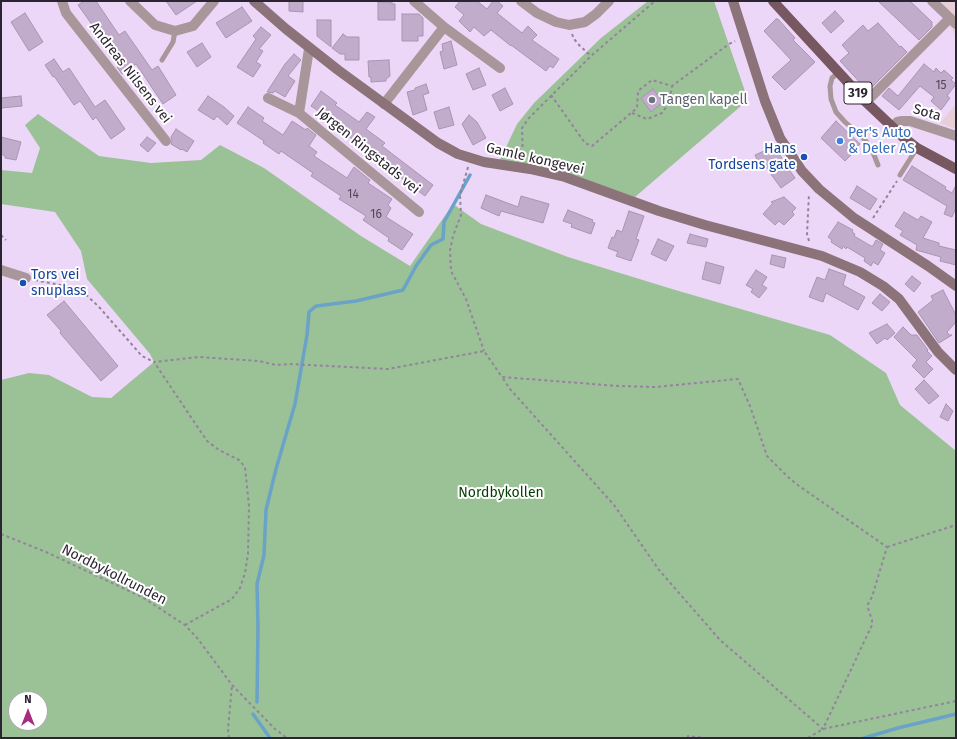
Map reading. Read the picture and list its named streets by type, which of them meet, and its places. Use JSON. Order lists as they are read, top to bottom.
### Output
{
  "streets": {
    "main road": ["319", "Gamle kongevei"],
    "street": ["Andreas Nilsens vei", "Sota", "Jørgen Ringstads vei"],
    "path": ["Nordbykollrunden"]
  },
  "crossings": [
    ["319", "Sota"],
    ["Jørgen Ringstads vei", "Gamle kongevei"]
  ],
  "parks": ["Nordbykollen"],
  "places": [
    "Tangen kapell",
    "Per's Auto & Deler AS",
    "Hans Tordsens gate",
    "Tors vei snuplass"
  ],
  "house_numbers": ["15", "14", "16"],
  "north": "top"
}
